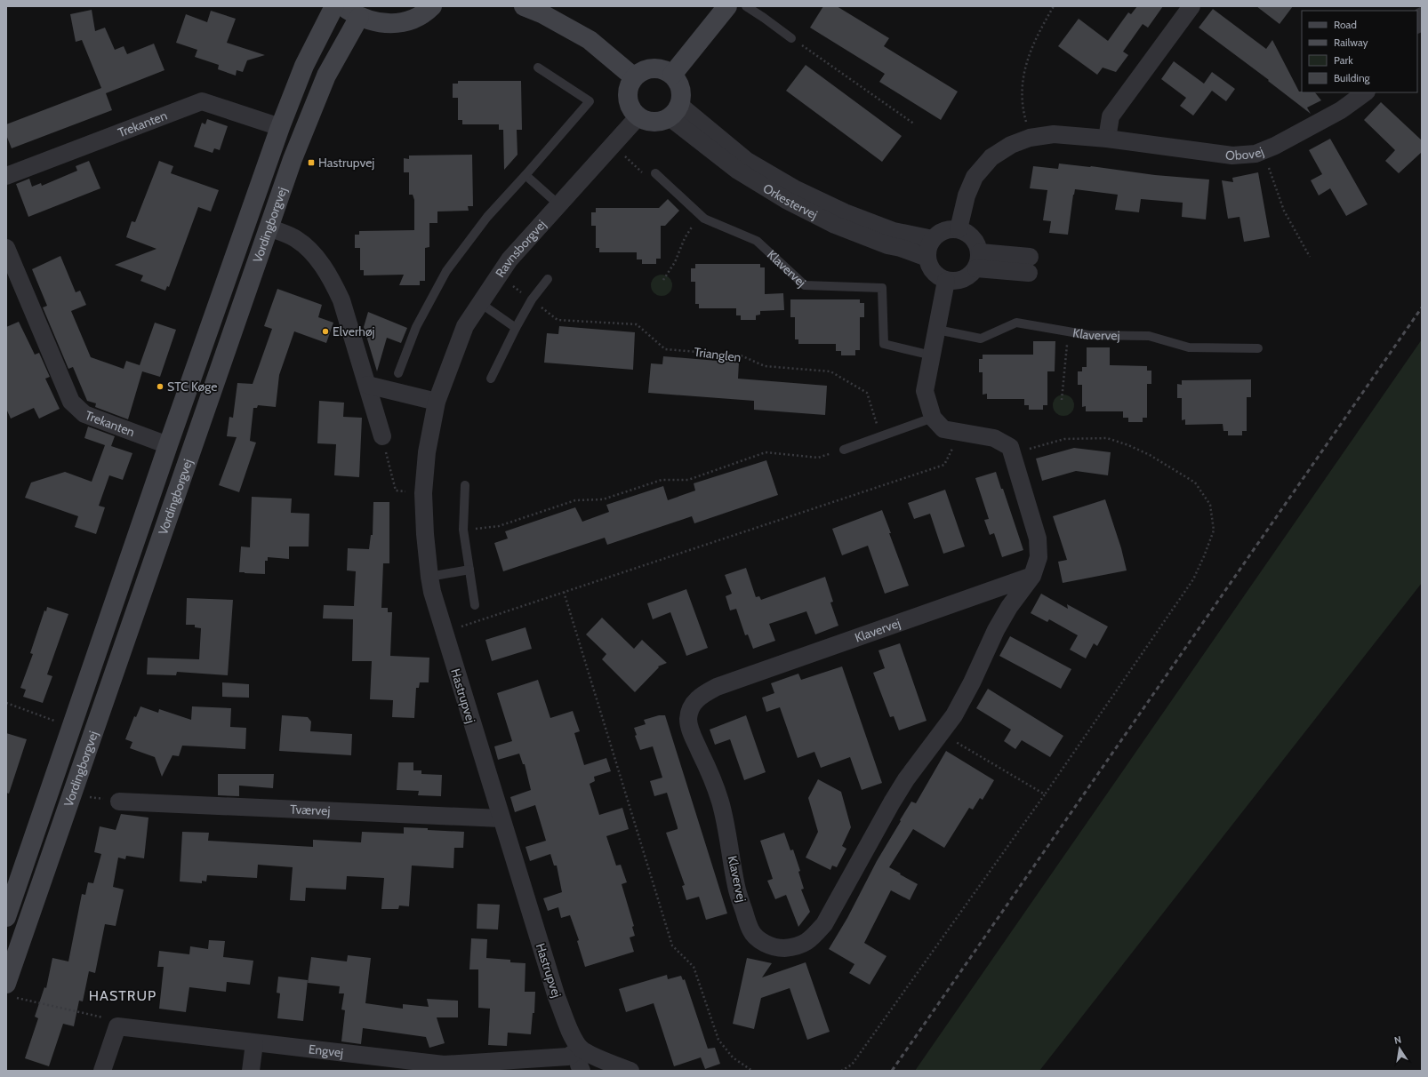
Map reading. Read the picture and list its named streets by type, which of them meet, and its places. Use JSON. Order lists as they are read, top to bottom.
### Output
{
  "streets": {
    "main road": ["Vordingborgvej"],
    "street": [
      "Trekanten",
      "Obovej",
      "Orkestervej",
      "Ravnsborgvej",
      "Klavervej",
      "Hastrupvej",
      "Tværvej",
      "Engvej"
    ],
    "path": ["Trianglen"]
  },
  "crossings": [
    ["Trekanten", "Vordingborgvej"],
    ["Obovej", "Orkestervej"],
    ["Obovej", "Klavervej"],
    ["Orkestervej", "Ravnsborgvej"],
    ["Orkestervej", "Klavervej"],
    ["Ravnsborgvej", "Trianglen"],
    ["Ravnsborgvej", "Hastrupvej"],
    ["Hastrupvej", "Tværvej"],
    ["Hastrupvej", "Engvej"]
  ],
  "districts": ["HASTRUP"],
  "places": {
    "transit": ["Hastrupvej"],
    "other": ["Elverhøj", "STC Køge"]
  },
  "legend": [
    "Road",
    "Railway",
    "Park",
    "Building"
  ],
  "north": "top"
}
